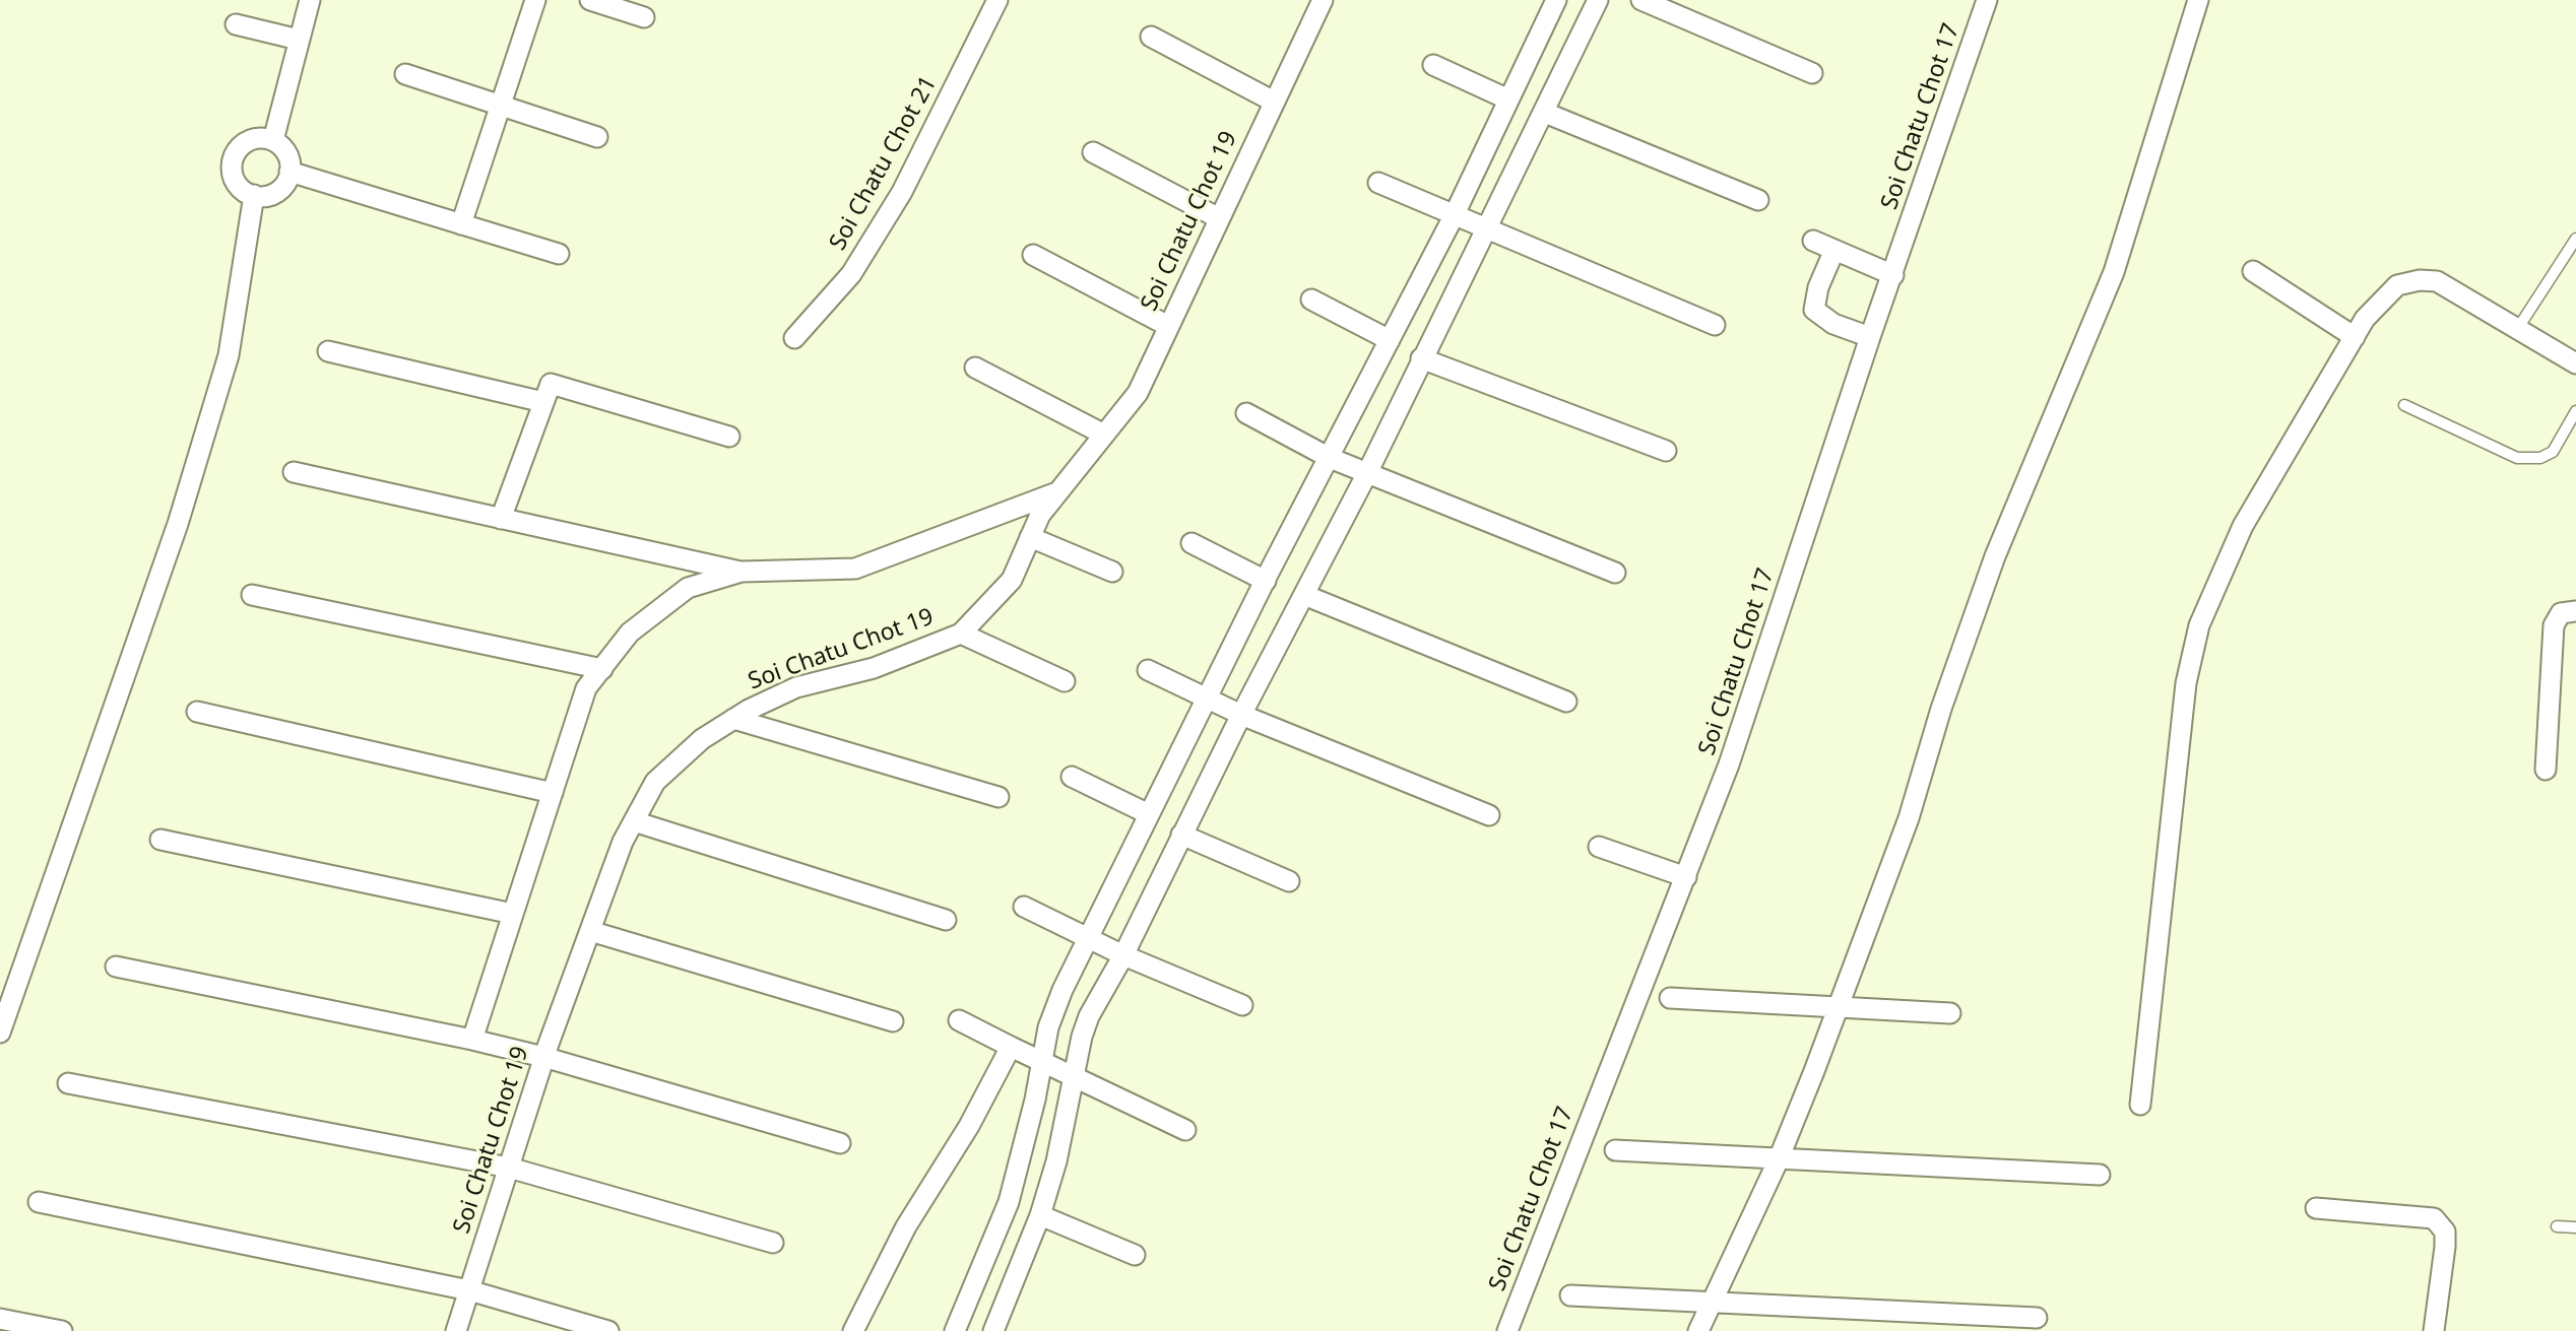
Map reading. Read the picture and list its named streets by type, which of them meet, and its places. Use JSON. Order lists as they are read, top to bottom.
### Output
{
  "streets": {
    "street": ["Soi Chatu Chot 17", "Soi Chatu Chot 21", "Soi Chatu Chot 19"]
  }
}
